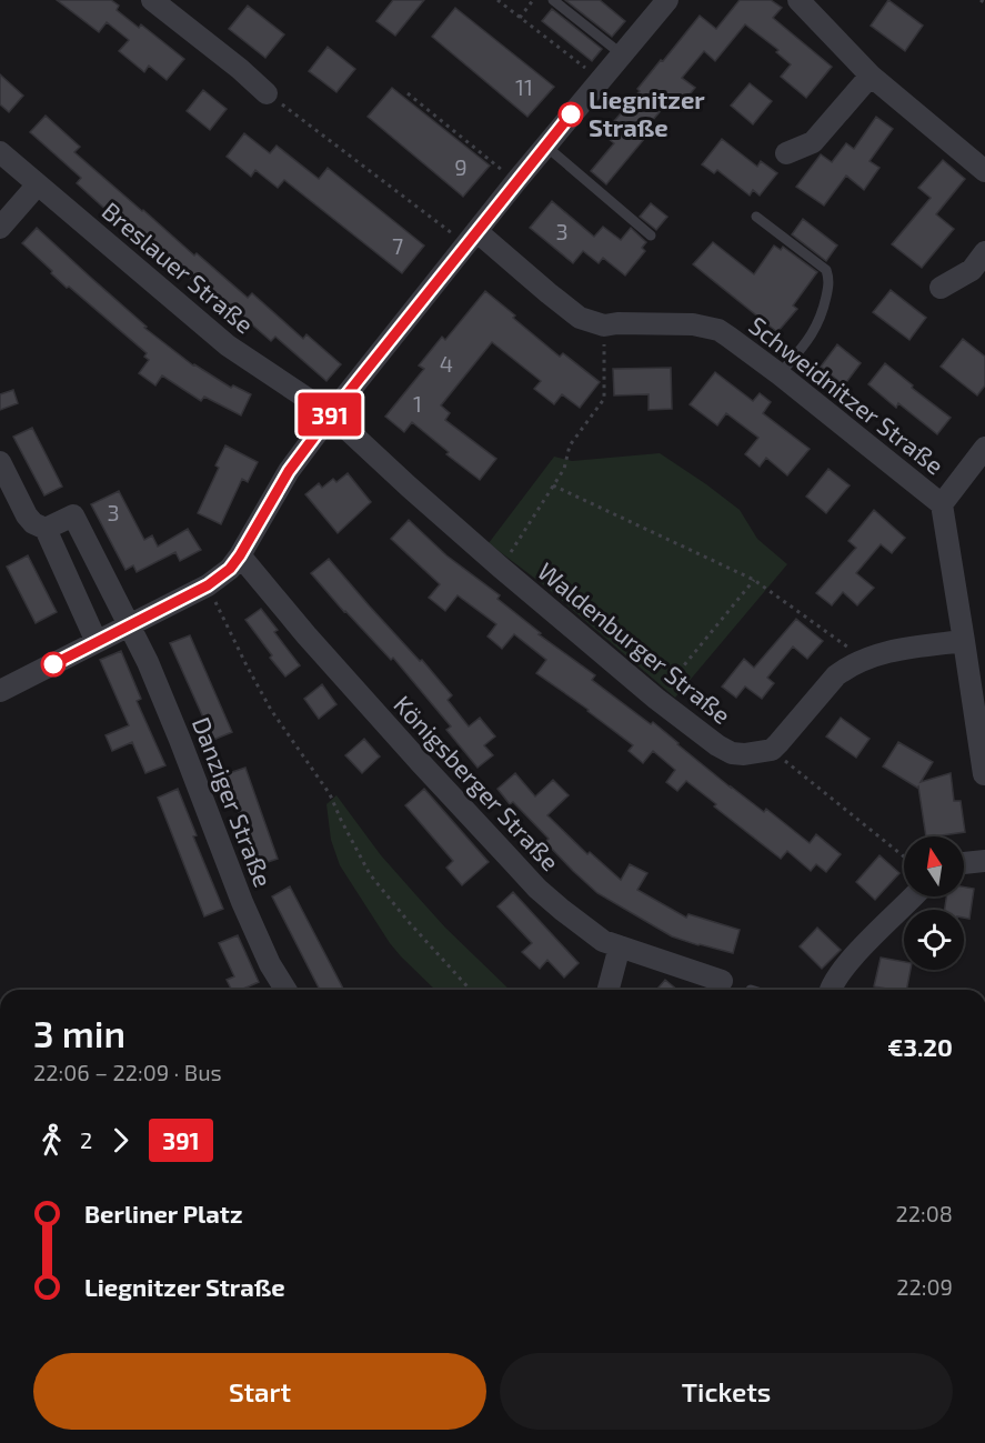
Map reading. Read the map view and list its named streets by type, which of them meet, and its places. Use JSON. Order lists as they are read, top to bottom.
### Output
{
  "streets": {
    "street": [
      "Breslauer Straße",
      "Schweidnitzer Straße",
      "Waldenburger Straße",
      "Königsberger Straße",
      "Danziger Straße"
    ]
  },
  "crossings": [
    ["Breslauer Straße", "Waldenburger Straße"]
  ],
  "places": ["Liegnitzer Straße"],
  "lines": ["bus line 391"],
  "house_numbers": [
    "11",
    "9",
    "3",
    "7",
    "4",
    "1",
    "3"
  ],
  "north": "top",
  "page": {
    "on_map": "391",
    "heading": ["3 min", "22:06 – 22:09 · Bus", "€3.20"],
    "legs": ["2", "391"],
    "list": [
      {
        "name": "Berliner Platz",
        "value": "22:08"
      },
      {
        "name": "Liegnitzer Straße",
        "value": "22:09"
      }
    ],
    "buttons": ["Start", "Tickets"]
  }
}
